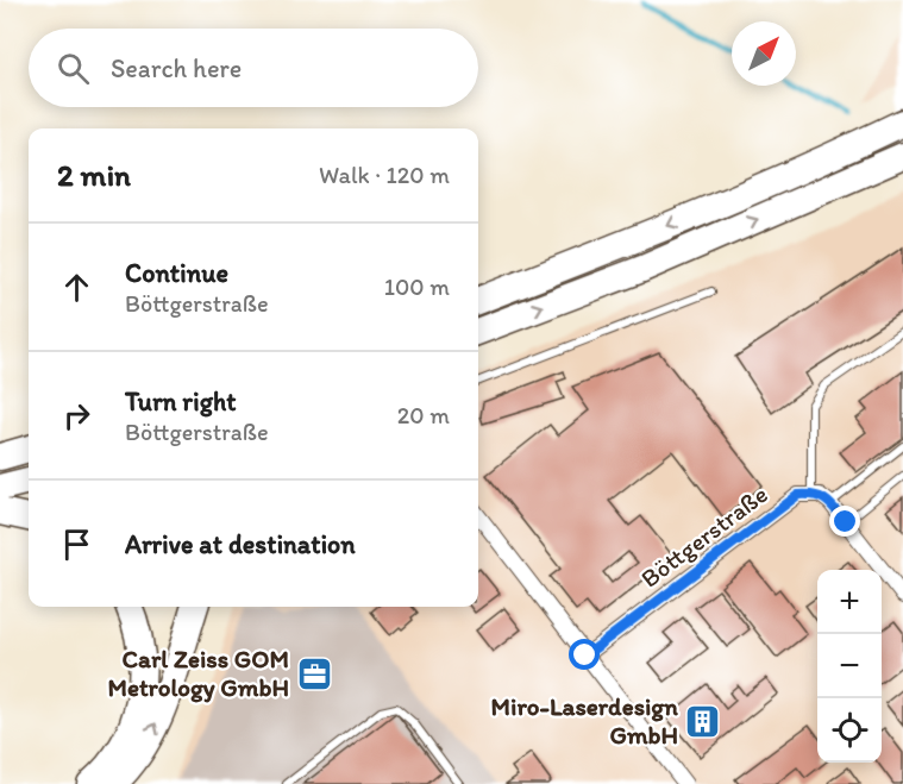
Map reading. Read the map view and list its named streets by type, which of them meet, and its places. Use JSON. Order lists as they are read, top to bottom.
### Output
{
  "streets": {
    "street": ["Böttgerstraße"]
  },
  "places": {
    "office": ["Carl Zeiss GOM Metrology GmbH"],
    "building": ["Miro-Laserdesign GmbH"]
  },
  "north": "top right",
  "page": {
    "search": "Search here",
    "heading": ["2 min", "Walk · 120 m"],
    "list": [
      ["Continue", "Böttgerstraße", "100 m"],
      ["Turn right", "Böttgerstraße", "20 m"],
      "Arrive at destination"
    ],
    "map_buttons": ["+", "−"]
  }
}
